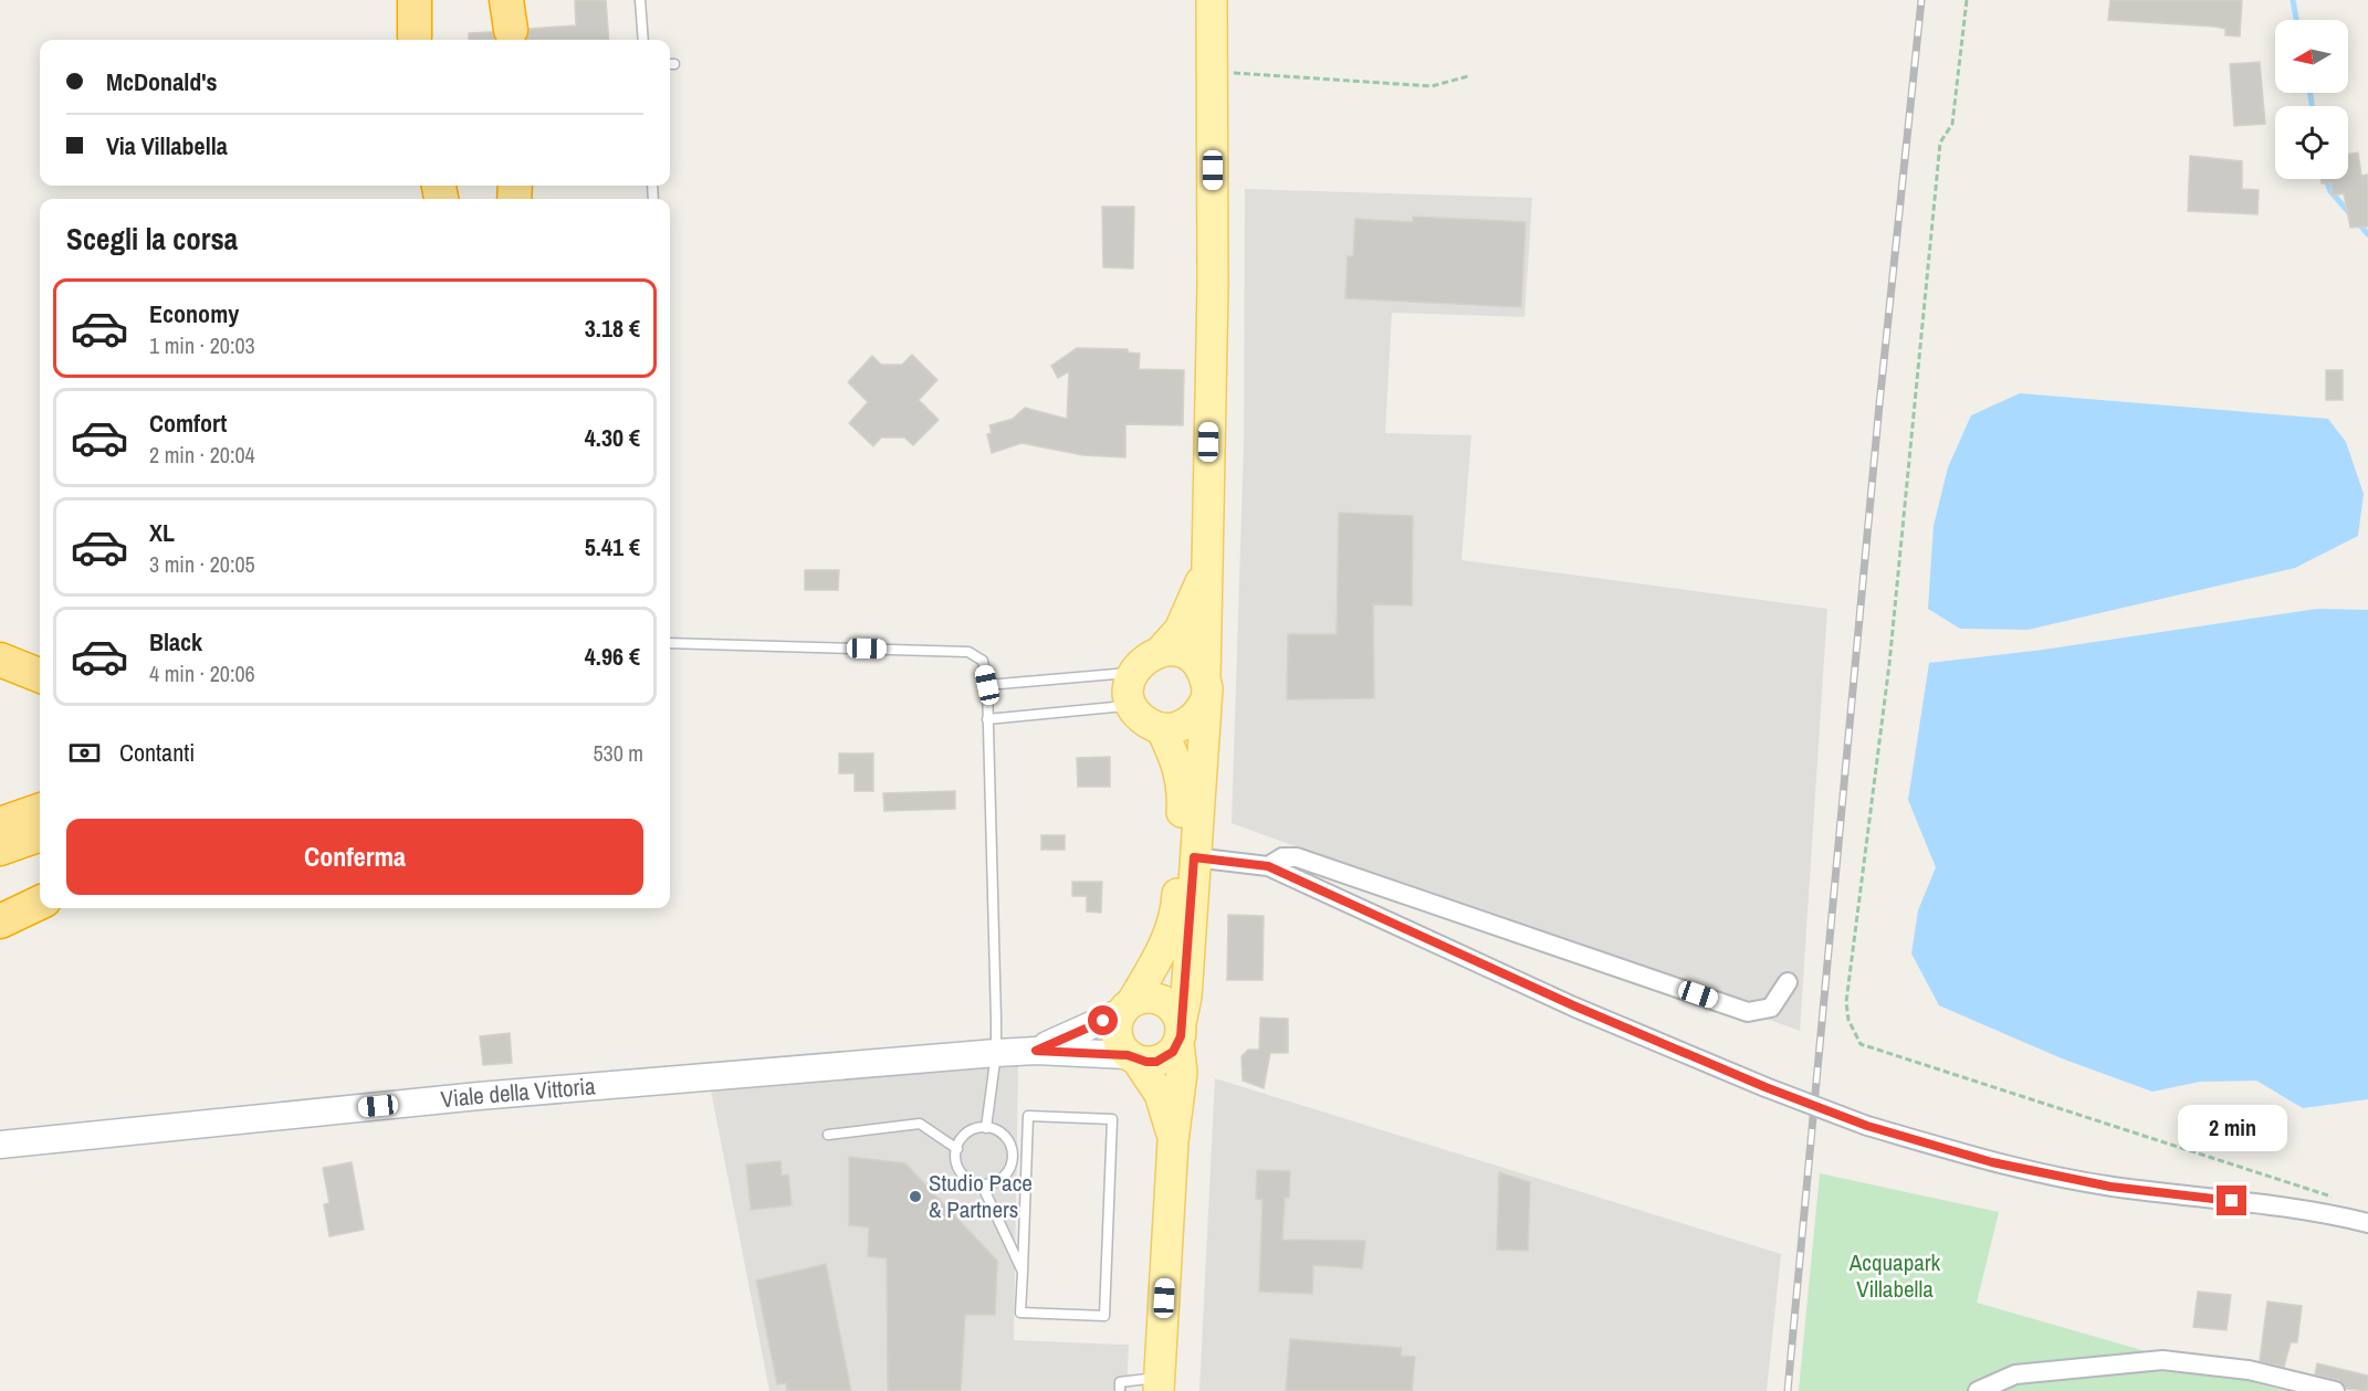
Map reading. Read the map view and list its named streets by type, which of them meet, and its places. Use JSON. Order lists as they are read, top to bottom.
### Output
{
  "streets": {
    "street": ["Viale della Vittoria"]
  },
  "parks": ["Acquapark Villabella"],
  "places": ["Studio Pace & Partners"],
  "north": "left",
  "page": {
    "banner": ["McDonald's", "Via Villabella"],
    "heading": "Scegli la corsa",
    "list": [
      {
        "name": "Economy",
        "note": "1 min · 20:03",
        "value": "3.18 €"
      },
      {
        "name": "Comfort",
        "note": "2 min · 20:04",
        "value": "4.30 €"
      },
      {
        "name": "XL",
        "note": "3 min · 20:05",
        "value": "5.41 €"
      },
      {
        "name": "Black",
        "note": "4 min · 20:06",
        "value": "4.96 €"
      }
    ],
    "pay": ["Contanti", "530 m"],
    "buttons": "Conferma",
    "bubble": "2 min"
  }
}
